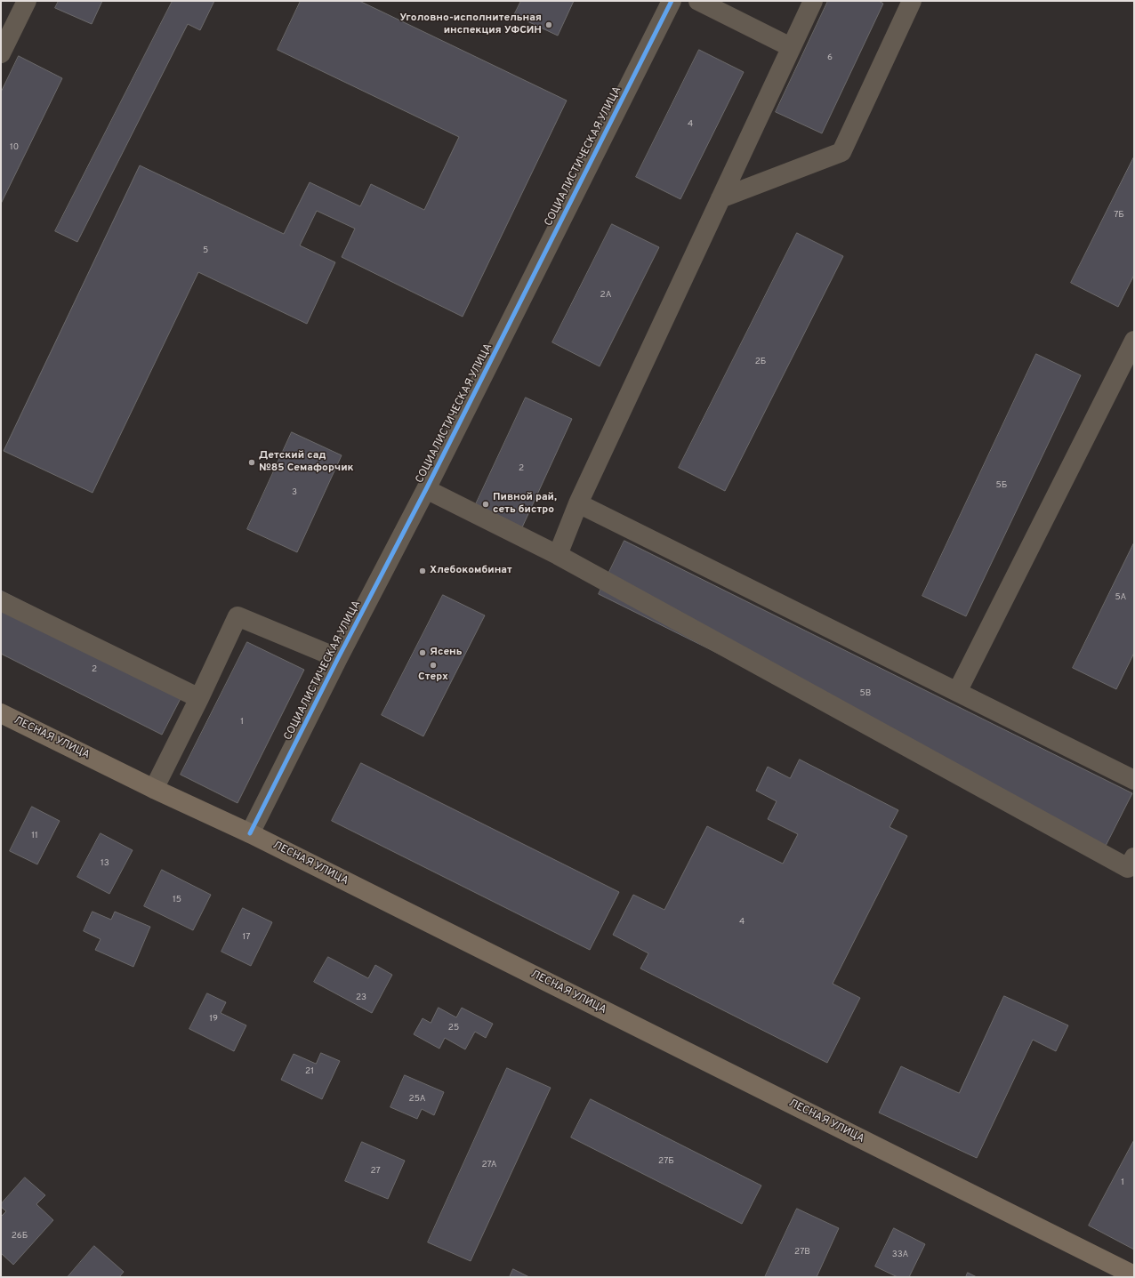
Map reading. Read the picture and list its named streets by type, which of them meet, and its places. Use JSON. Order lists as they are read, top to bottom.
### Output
{
  "streets": {
    "main road": ["ЛЕСНАЯ УЛИЦА"],
    "street": ["СОЦИАЛИСТИЧЕСКАЯ УЛИЦА"]
  },
  "crossings": [
    ["СОЦИАЛИСТИЧЕСКАЯ УЛИЦА", "ЛЕСНАЯ УЛИЦА"]
  ],
  "places": [
    "Уголовно-исполнительная инспекция УФСИН",
    "Детский сад №85 Семафорчик",
    "Пивной рай, сеть бистро",
    "Хлебокомбинат",
    "Ясень",
    "Стерх"
  ],
  "house_numbers": [
    "6",
    "4",
    "10",
    "7Б",
    "5",
    "2А",
    "2Б",
    "2",
    "5Б",
    "3",
    "5А",
    "2",
    "5В",
    "1",
    "11",
    "13",
    "15",
    "4",
    "17",
    "23",
    "19",
    "25",
    "21",
    "25А",
    "27Б",
    "27А",
    "27",
    "1",
    "26Б",
    "27В",
    "33А"
  ]
}
